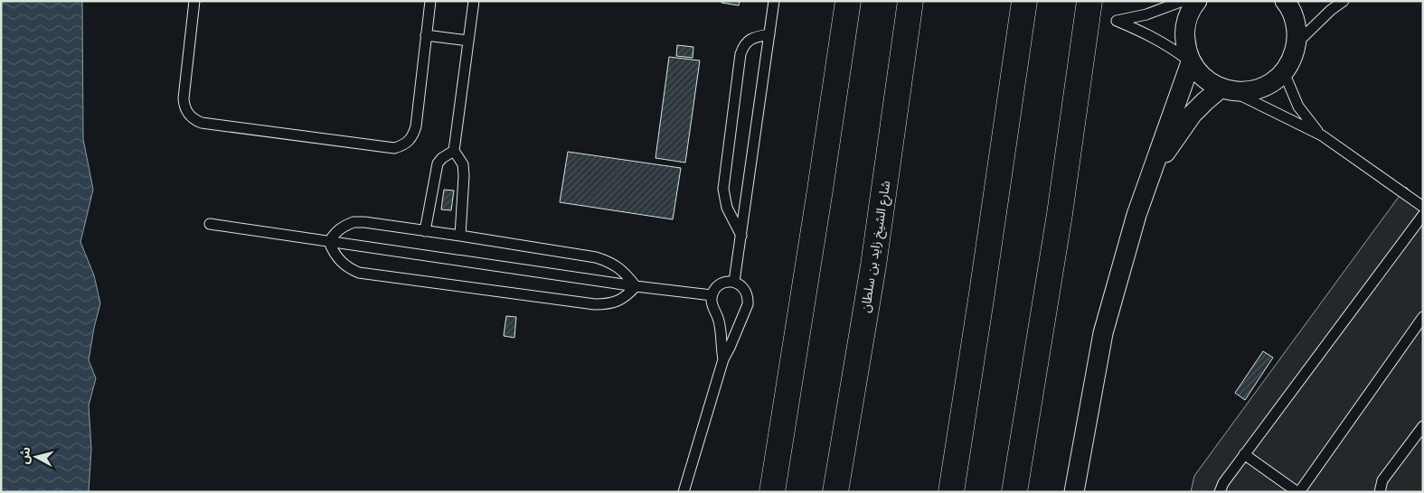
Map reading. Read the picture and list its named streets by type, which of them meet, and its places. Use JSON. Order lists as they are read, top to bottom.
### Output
{
  "streets": {
    "highway": ["شارع الشيخ زايد بن سلطان"]
  },
  "north": "left"
}
